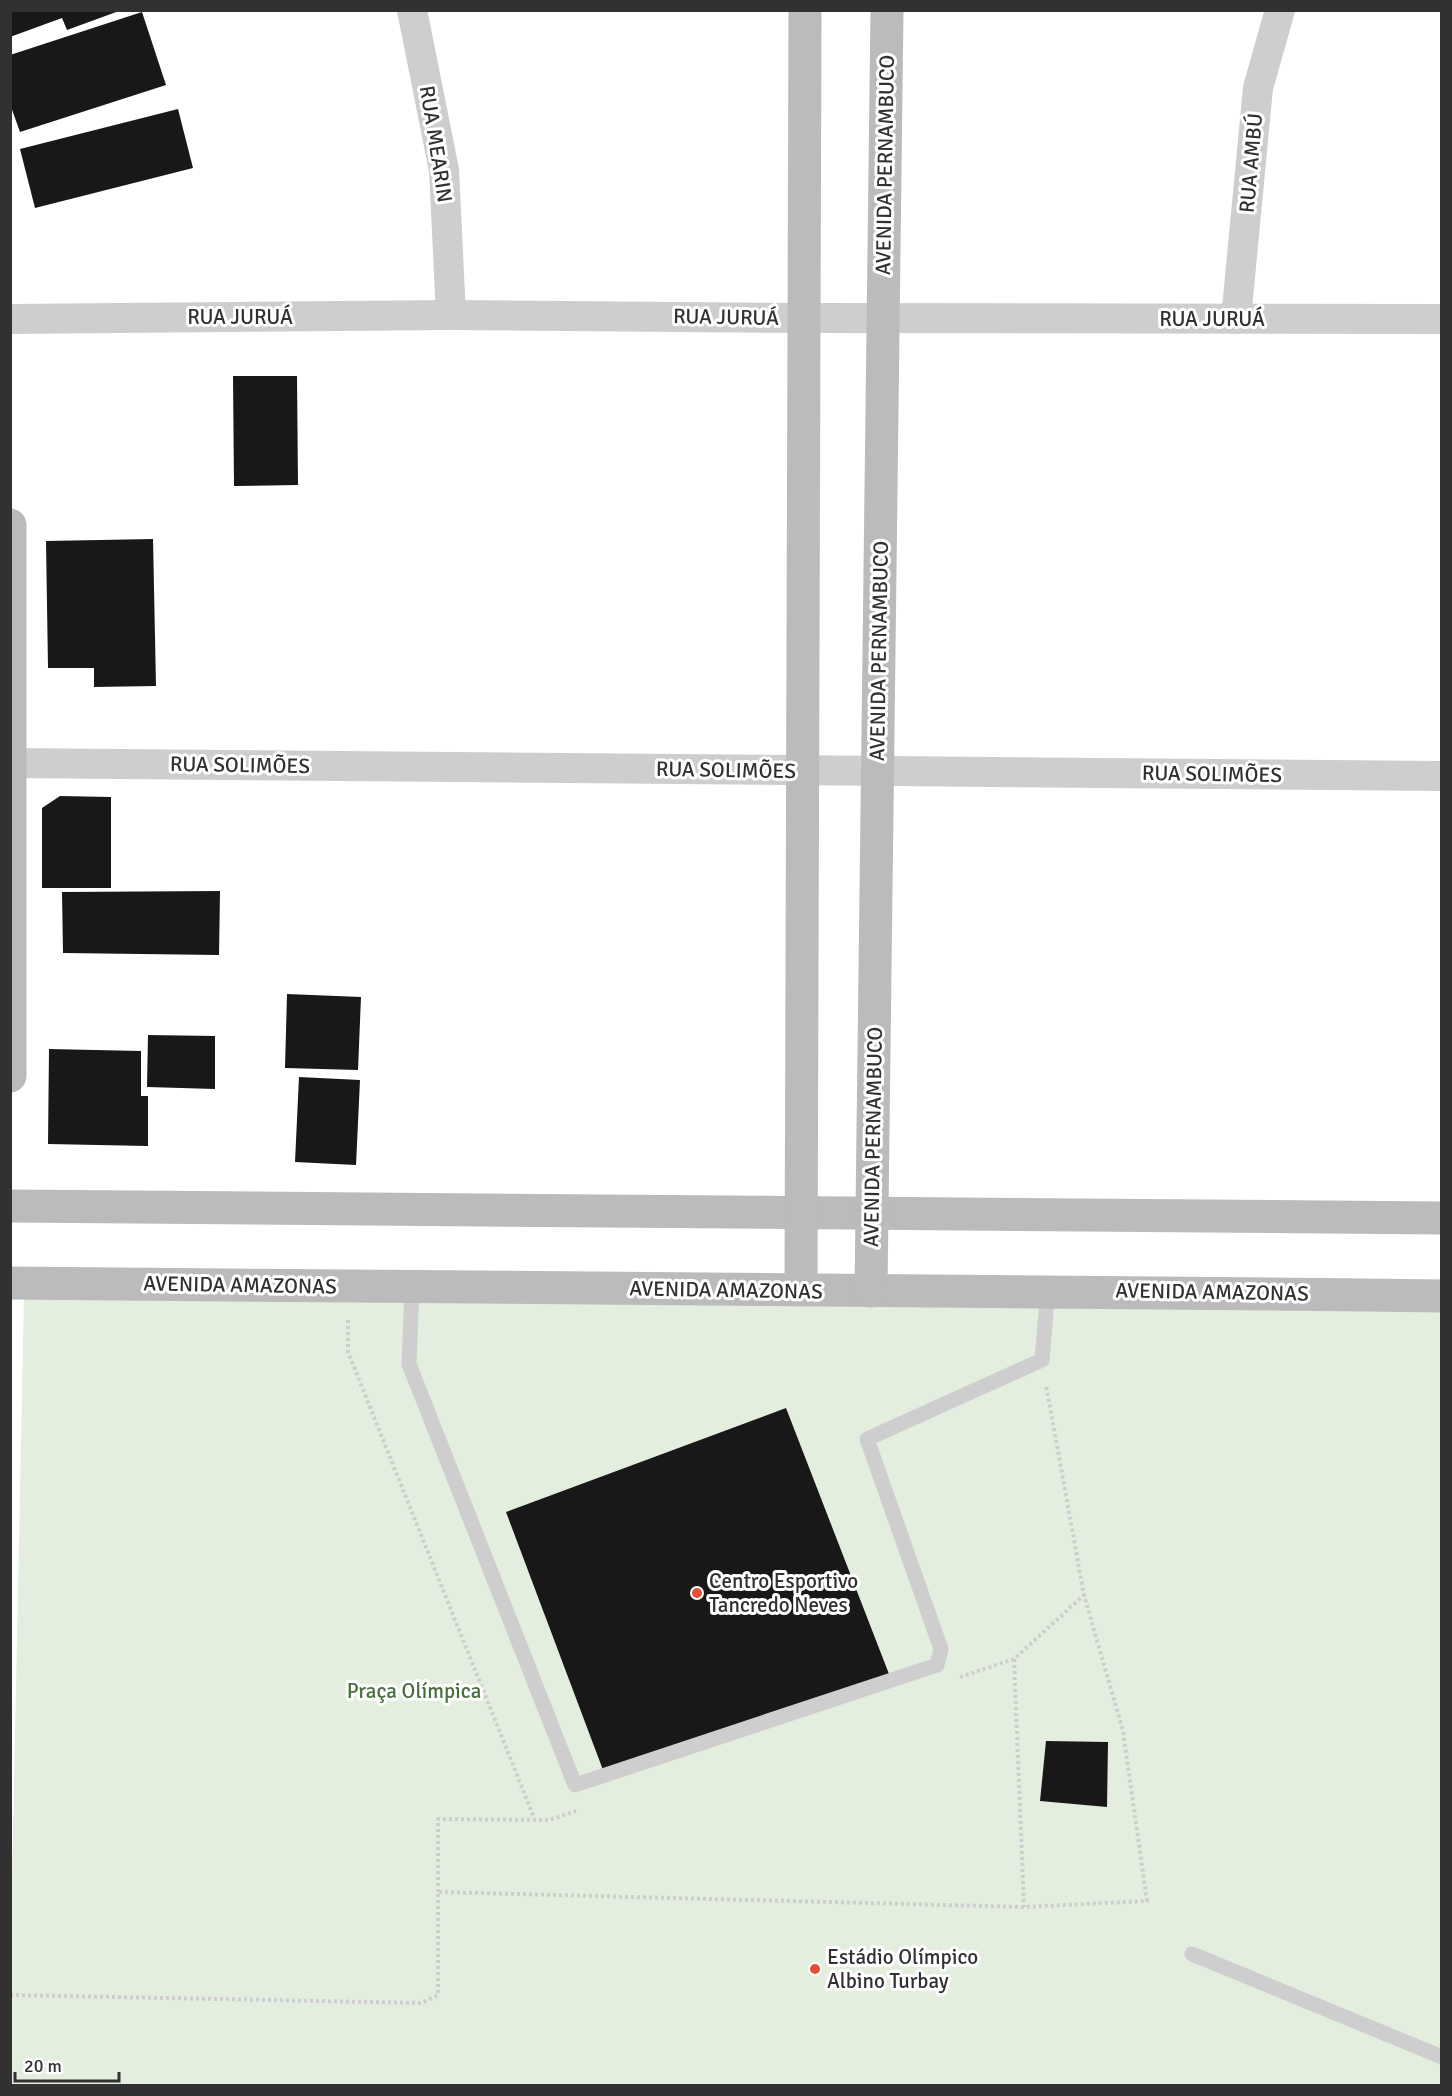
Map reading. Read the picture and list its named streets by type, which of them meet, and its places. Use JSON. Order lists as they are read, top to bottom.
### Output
{
  "streets": {
    "main road": ["AVENIDA PERNAMBUCO", "AVENIDA AMAZONAS"],
    "street": [
      "RUA MEARIN",
      "RUA AMBÚ",
      "RUA JURUÁ",
      "RUA SOLIMÕES"
    ]
  },
  "crossings": [
    ["RUA MEARIN", "RUA JURUÁ"],
    ["RUA AMBÚ", "RUA JURUÁ"],
    ["AVENIDA PERNAMBUCO", "RUA JURUÁ"],
    ["AVENIDA PERNAMBUCO", "RUA SOLIMÕES"],
    ["AVENIDA PERNAMBUCO", "AVENIDA AMAZONAS"]
  ],
  "parks": ["Praça Olímpica"],
  "places": ["Centro Esportivo Tancredo Neves", "Estádio Olímpico Albino Turbay"],
  "scale_bar": "20 m"
}
